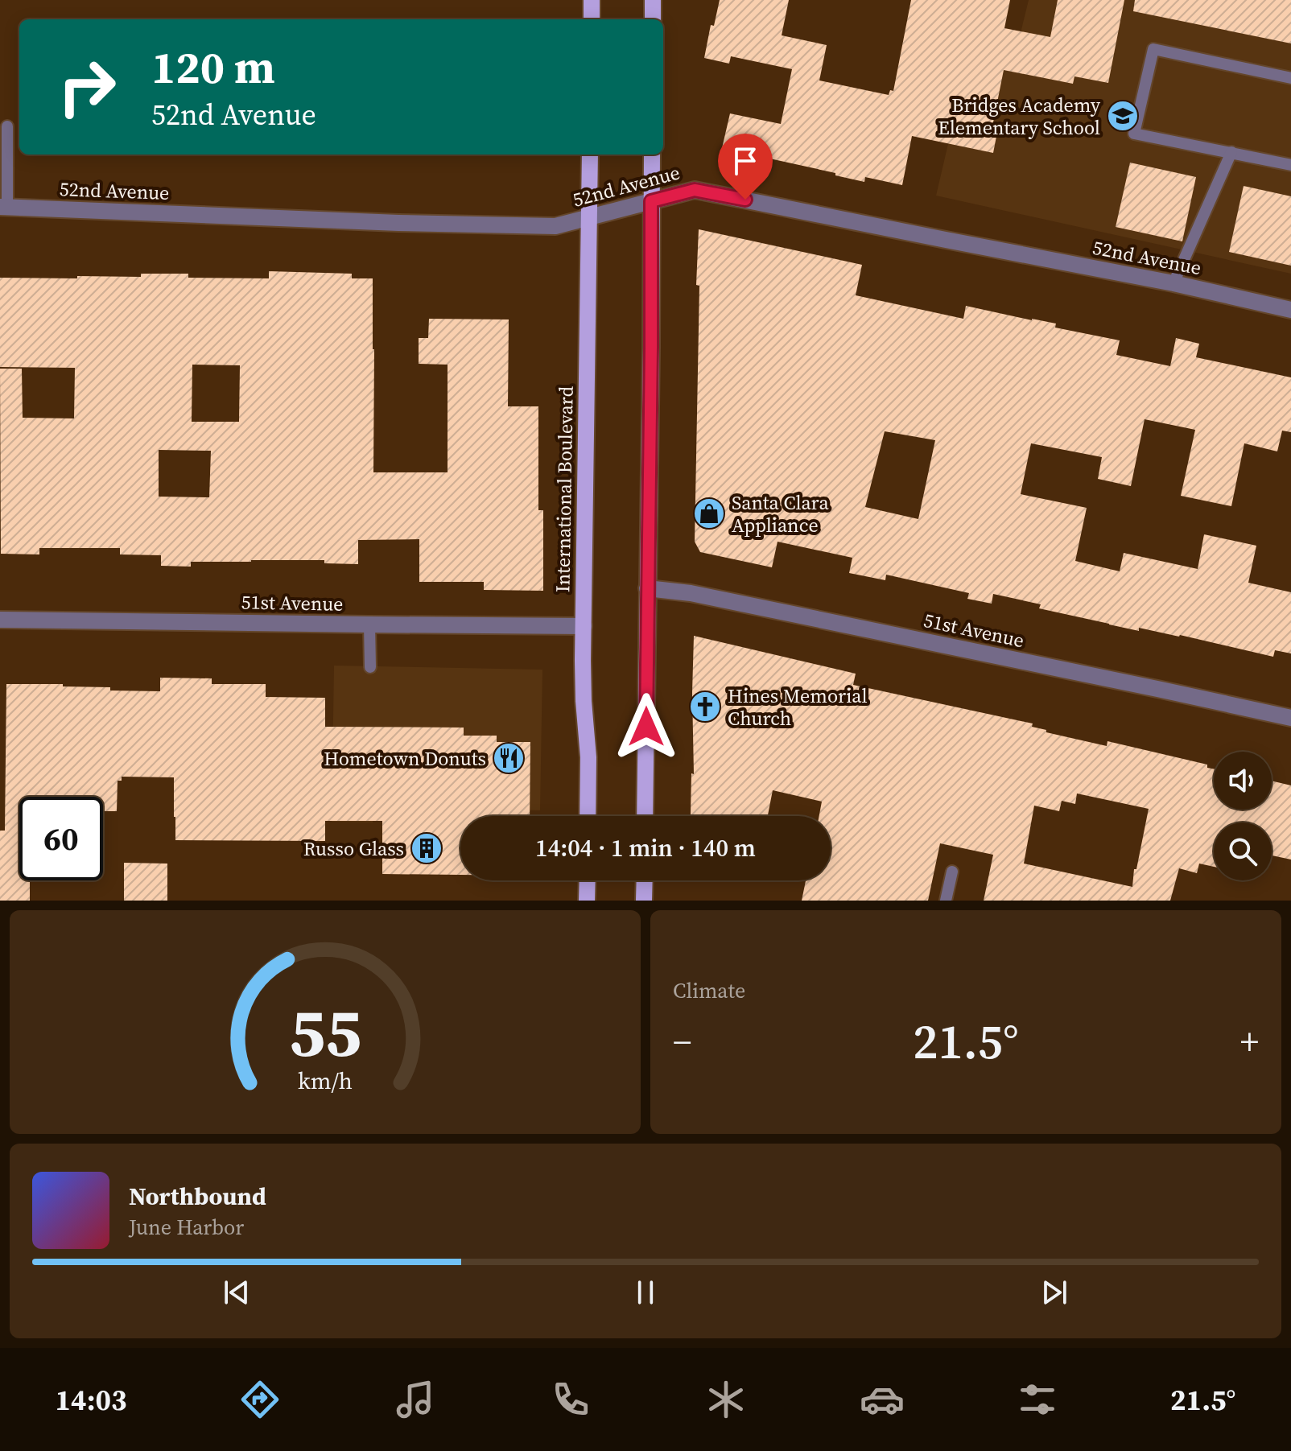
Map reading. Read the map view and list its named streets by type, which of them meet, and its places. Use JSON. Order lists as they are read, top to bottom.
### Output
{
  "streets": {
    "main road": ["International Boulevard"],
    "street": ["52nd Avenue", "51st Avenue"]
  },
  "crossings": [
    ["52nd Avenue", "International Boulevard"],
    ["International Boulevard", "51st Avenue"]
  ],
  "places": {
    "school or university": ["Bridges Academy Elementary School"],
    "shop": ["Santa Clara Appliance"],
    "church": ["Hines Memorial Church"],
    "restaurant": ["Hometown Donuts"],
    "building": ["Russo Glass"]
  },
  "page": {
    "turn": ["120 m", "52nd Avenue"],
    "limit": "60",
    "trip": "14:04 · 1 min · 140 m",
    "tile": "Climate",
    "heat": ["−", "21.5°", "+"],
    "song": ["Northbound", "June Harbor"],
    "tabs": ["14:03", "21.5°"],
    "gauge": ["55", "km/h"]
  }
}
